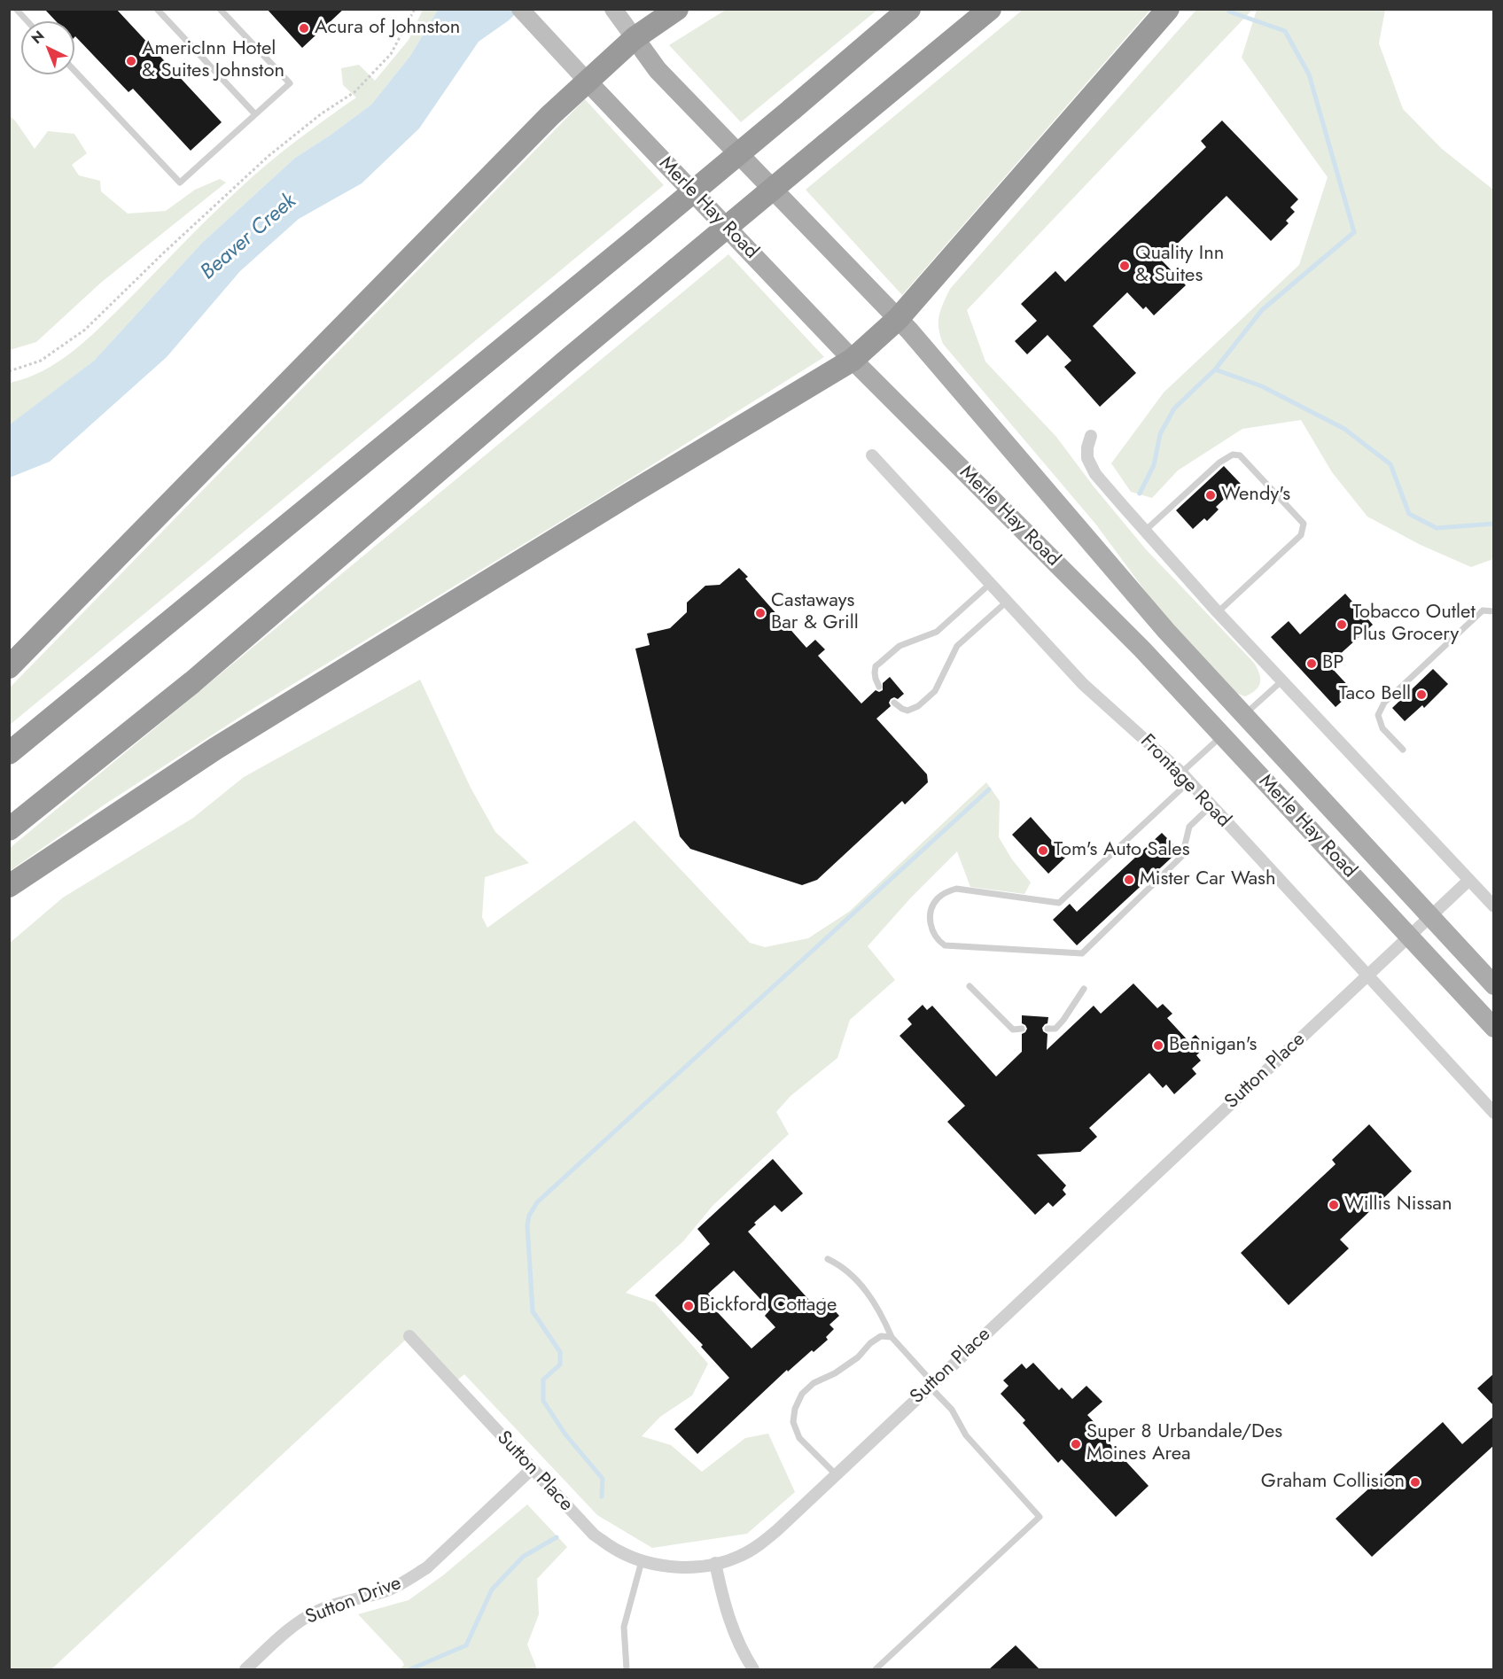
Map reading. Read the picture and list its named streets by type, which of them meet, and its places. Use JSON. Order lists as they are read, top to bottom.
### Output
{
  "streets": {
    "main road": ["Merle Hay Road"],
    "street": ["Frontage Road", "Sutton Place", "Sutton Drive"]
  },
  "crossings": [
    ["Merle Hay Road", "Sutton Place"],
    ["Frontage Road", "Sutton Place"],
    ["Sutton Place", "Sutton Drive"]
  ],
  "water": ["Beaver Creek"],
  "places": [
    "Acura of Johnston",
    "AmericInn Hotel & Suites Johnston",
    "Quality Inn & Suites",
    "Wendy's",
    "Castaways Bar & Grill",
    "Tobacco Outlet Plus Grocery",
    "BP",
    "Taco Bell",
    "Tom's Auto Sales",
    "Mister Car Wash",
    "Bennigan's",
    "Willis Nissan",
    "Bickford Cottage",
    "Super 8 Urbandale/Des Moines Area",
    "Graham Collision"
  ],
  "north": "top left"
}
